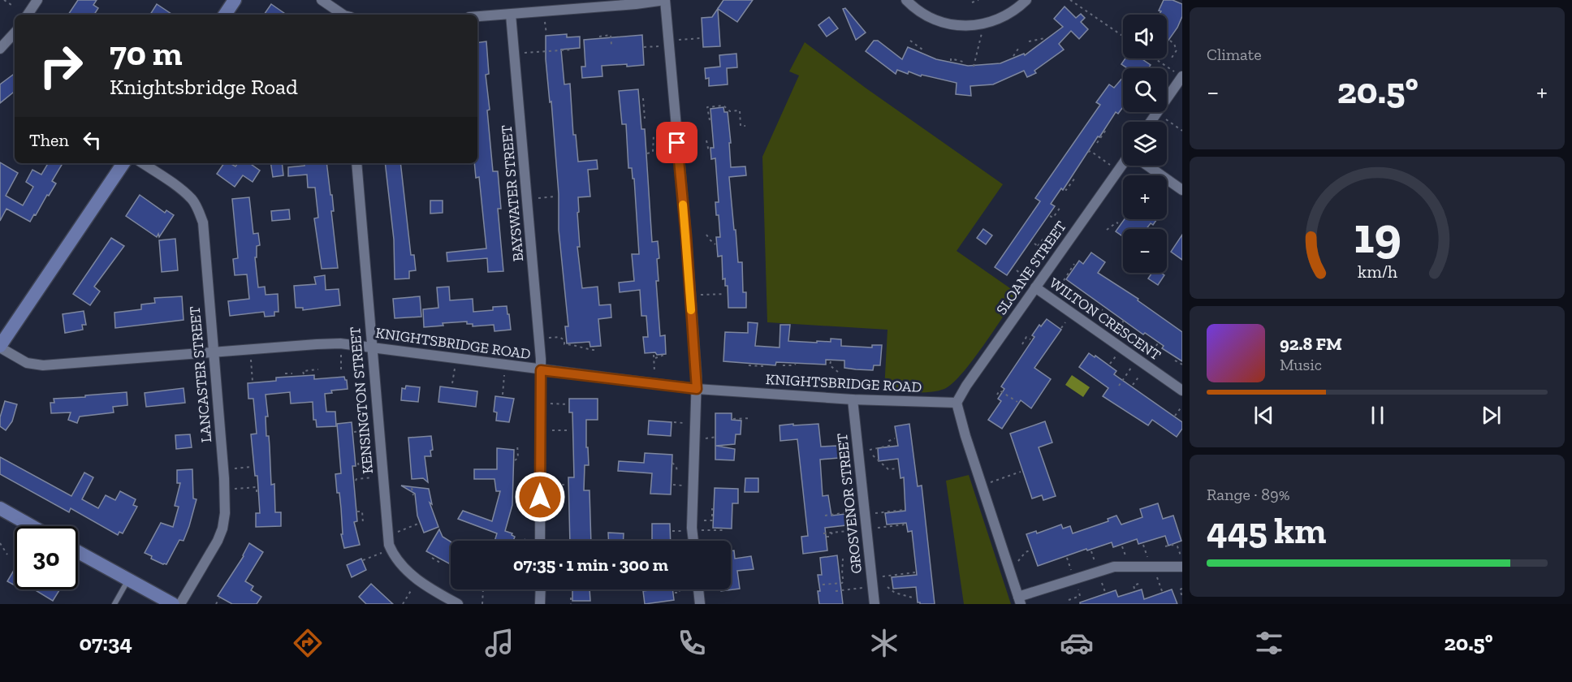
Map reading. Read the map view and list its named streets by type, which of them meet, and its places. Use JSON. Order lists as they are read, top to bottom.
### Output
{
  "streets": {
    "street": [
      "BAYSWATER STREET",
      "SLOANE STREET",
      "WILTON CRESCENT",
      "KNIGHTSBRIDGE ROAD",
      "LANCASTER STREET",
      "KENSINGTON STREET",
      "GROSVENOR STREET"
    ]
  },
  "crossings": [
    ["BAYSWATER STREET", "KNIGHTSBRIDGE ROAD"],
    ["SLOANE STREET", "WILTON CRESCENT"],
    ["SLOANE STREET", "KNIGHTSBRIDGE ROAD"],
    ["KNIGHTSBRIDGE ROAD", "LANCASTER STREET"],
    ["KNIGHTSBRIDGE ROAD", "KENSINGTON STREET"],
    ["KNIGHTSBRIDGE ROAD", "GROSVENOR STREET"]
  ],
  "page": {
    "tile": [
      "Climate",
      ["Range · 89%", "445 km"]
    ],
    "map_buttons": ["+", "−"],
    "turn": ["70 m", "Knightsbridge Road"],
    "heat": ["−", "20.5°", "+"],
    "then": "Then",
    "song": ["92.8 FM", "Music"],
    "limit": "30",
    "trip": "07:35 · 1 min · 300 m",
    "tabs": ["07:34", "20.5°"],
    "gauge": ["19", "km/h"]
  }
}
